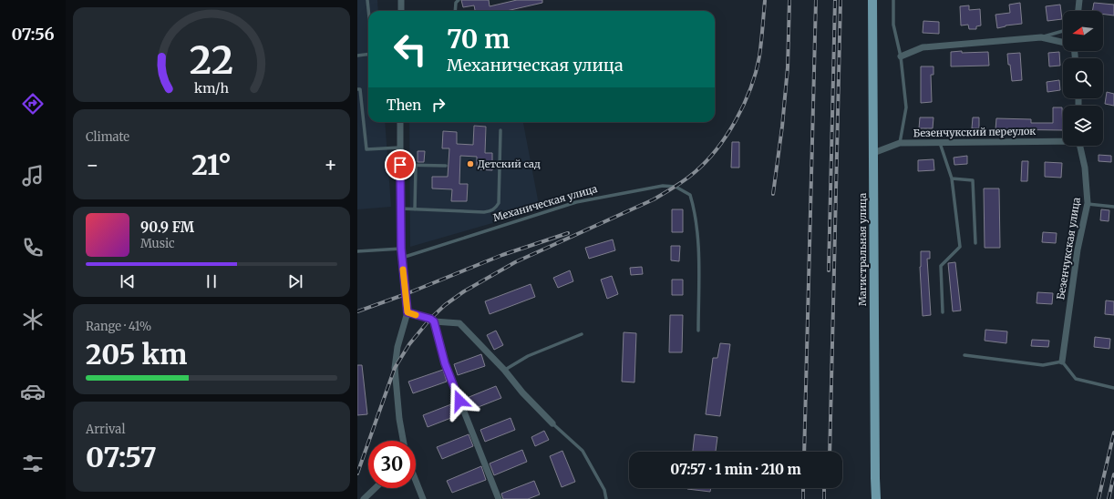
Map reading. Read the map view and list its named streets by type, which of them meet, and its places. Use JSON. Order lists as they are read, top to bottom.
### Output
{
  "streets": {
    "main road": ["Магистральная улица"],
    "street": ["Безенчукский переулок", "Безенчукская улица"],
    "lane": ["Механическая улица"]
  },
  "crossings": [
    ["Безенчукский переулок", "Магистральная улица"]
  ],
  "places": ["Детский сад"],
  "north": "left",
  "page": {
    "tabs": "07:56",
    "turn": ["70 m", "Механическая улица"],
    "then": "Then",
    "tile": [
      "Climate",
      ["Range · 41%", "205 km"],
      ["Arrival", "07:57"]
    ],
    "heat": ["−", "21°", "+"],
    "song": ["90.9 FM", "Music"],
    "limit": "30",
    "trip": "07:57 · 1 min · 210 m",
    "gauge": ["22", "km/h"]
  }
}
